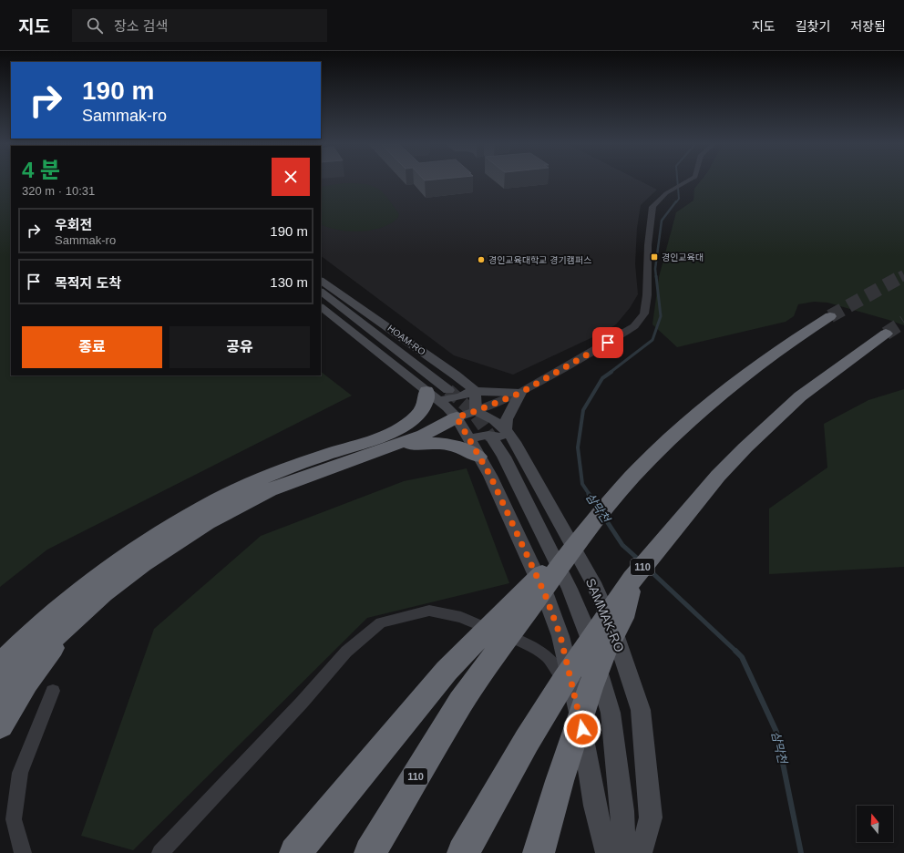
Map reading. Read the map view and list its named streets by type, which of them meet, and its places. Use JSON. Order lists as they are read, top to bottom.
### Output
{
  "streets": {
    "highway": ["110"],
    "main road": ["HOAM-RO", "SAMMAK-RO"]
  },
  "water": ["삼막천"],
  "places": {
    "transit": ["경인교육대"],
    "other": ["경인교육대학교 경기캠퍼스"]
  },
  "north": "top",
  "page": {
    "header": "지도",
    "search": "장소 검색",
    "nav": ["지도", "길찾기", "저장됨"],
    "turn": ["190 m", "Sammak-ro"],
    "heading": ["4 분", "320 m · 10:31"],
    "list": [
      {
        "name": "우회전",
        "note": "Sammak-ro",
        "value": "190 m"
      },
      {
        "name": "목적지 도착",
        "value": "130 m"
      }
    ],
    "buttons": ["종료", "공유"]
  }
}
